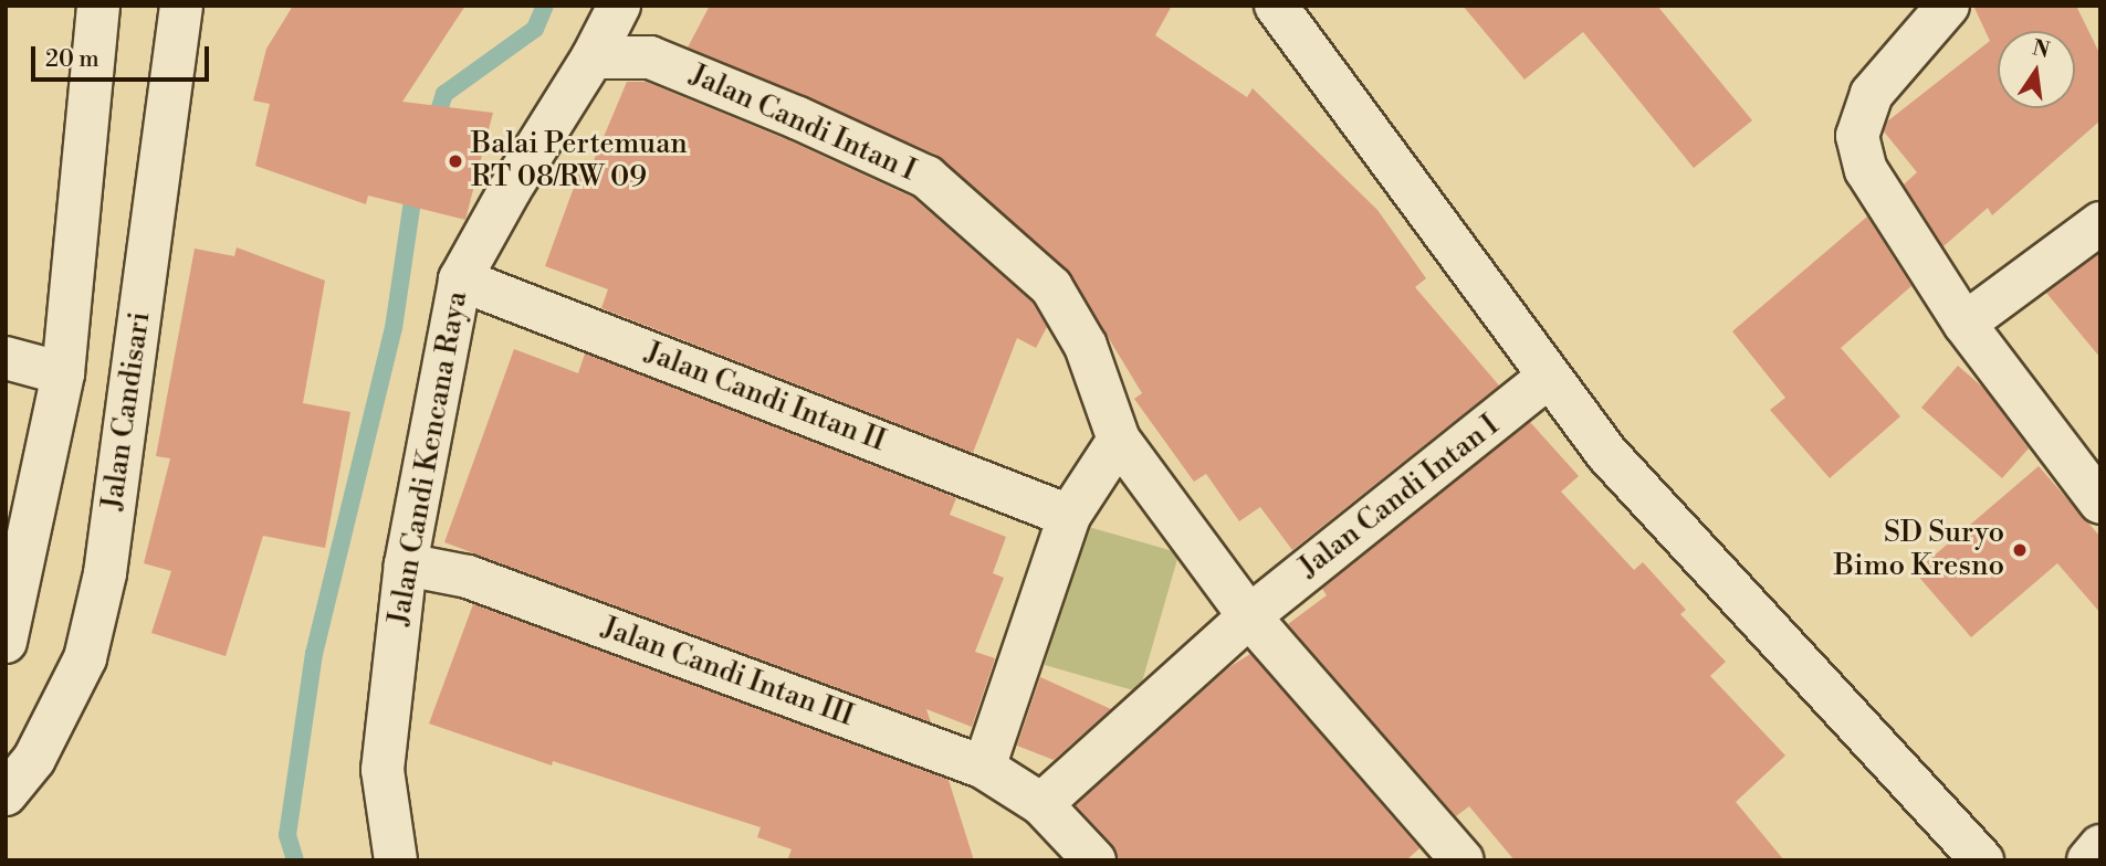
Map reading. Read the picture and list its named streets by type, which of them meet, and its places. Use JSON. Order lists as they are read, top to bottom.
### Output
{
  "streets": {
    "street": [
      "Jalan Candi Intan I",
      "Jalan Candi Intan II",
      "Jalan Candisari",
      "Jalan Candi Kencana Raya",
      "Jalan Candi Intan III"
    ]
  },
  "crossings": [
    ["Jalan Candi Intan I", "Jalan Candi Kencana Raya"],
    ["Jalan Candi Intan I", "Jalan Candi Intan III"],
    ["Jalan Candi Intan II", "Jalan Candi Kencana Raya"],
    ["Jalan Candi Kencana Raya", "Jalan Candi Intan III"]
  ],
  "places": ["Balai Pertemuan RT 08/RW 09", "SD Suryo Bimo Kresno"],
  "scale_bar": "20 m",
  "north": "top"
}
